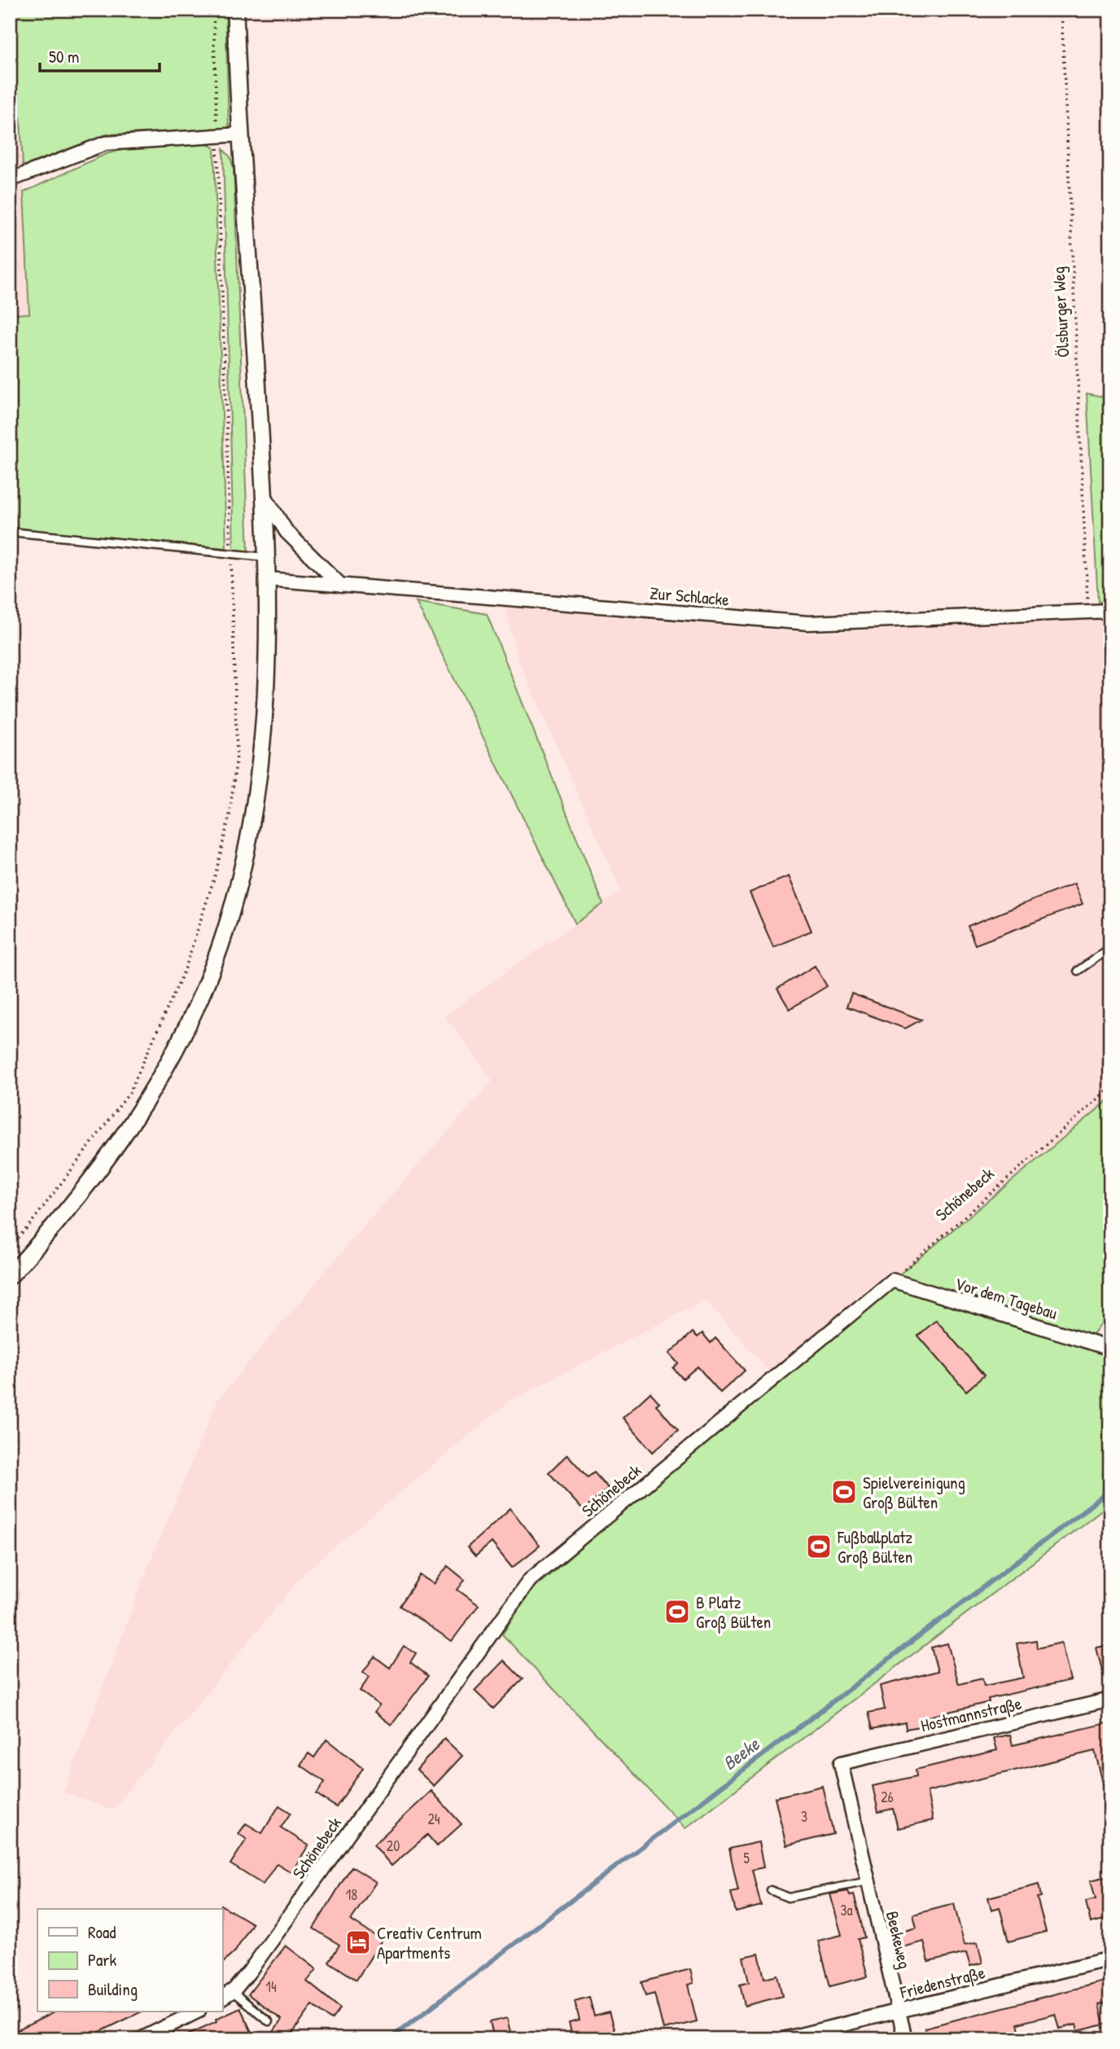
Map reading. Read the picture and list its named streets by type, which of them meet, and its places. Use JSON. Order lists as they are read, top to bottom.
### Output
{
  "streets": {
    "street": [
      "Zur Schlacke",
      "Schönebeck",
      "Vor dem Tagebau",
      "Hostmannstraße",
      "Beekeweg",
      "Friedenstraße"
    ],
    "path": ["Ölsburger Weg"]
  },
  "crossings": [
    ["Ölsburger Weg", "Zur Schlacke"],
    ["Schönebeck", "Vor dem Tagebau"],
    ["Hostmannstraße", "Beekeweg"],
    ["Beekeweg", "Friedenstraße"]
  ],
  "water": ["Beeke"],
  "places": {
    "sports": ["Spielvereinigung Groß Bülten", "Fußballplatz Groß Bülten", "B Platz Groß Bülten"],
    "hotel": ["Creativ Centrum Apartments"]
  },
  "house_numbers": [
    "26",
    "3",
    "24",
    "20",
    "5",
    "18",
    "3a",
    "14"
  ],
  "legend": ["Road", "Park", "Building"],
  "scale_bar": "50 m"
}
